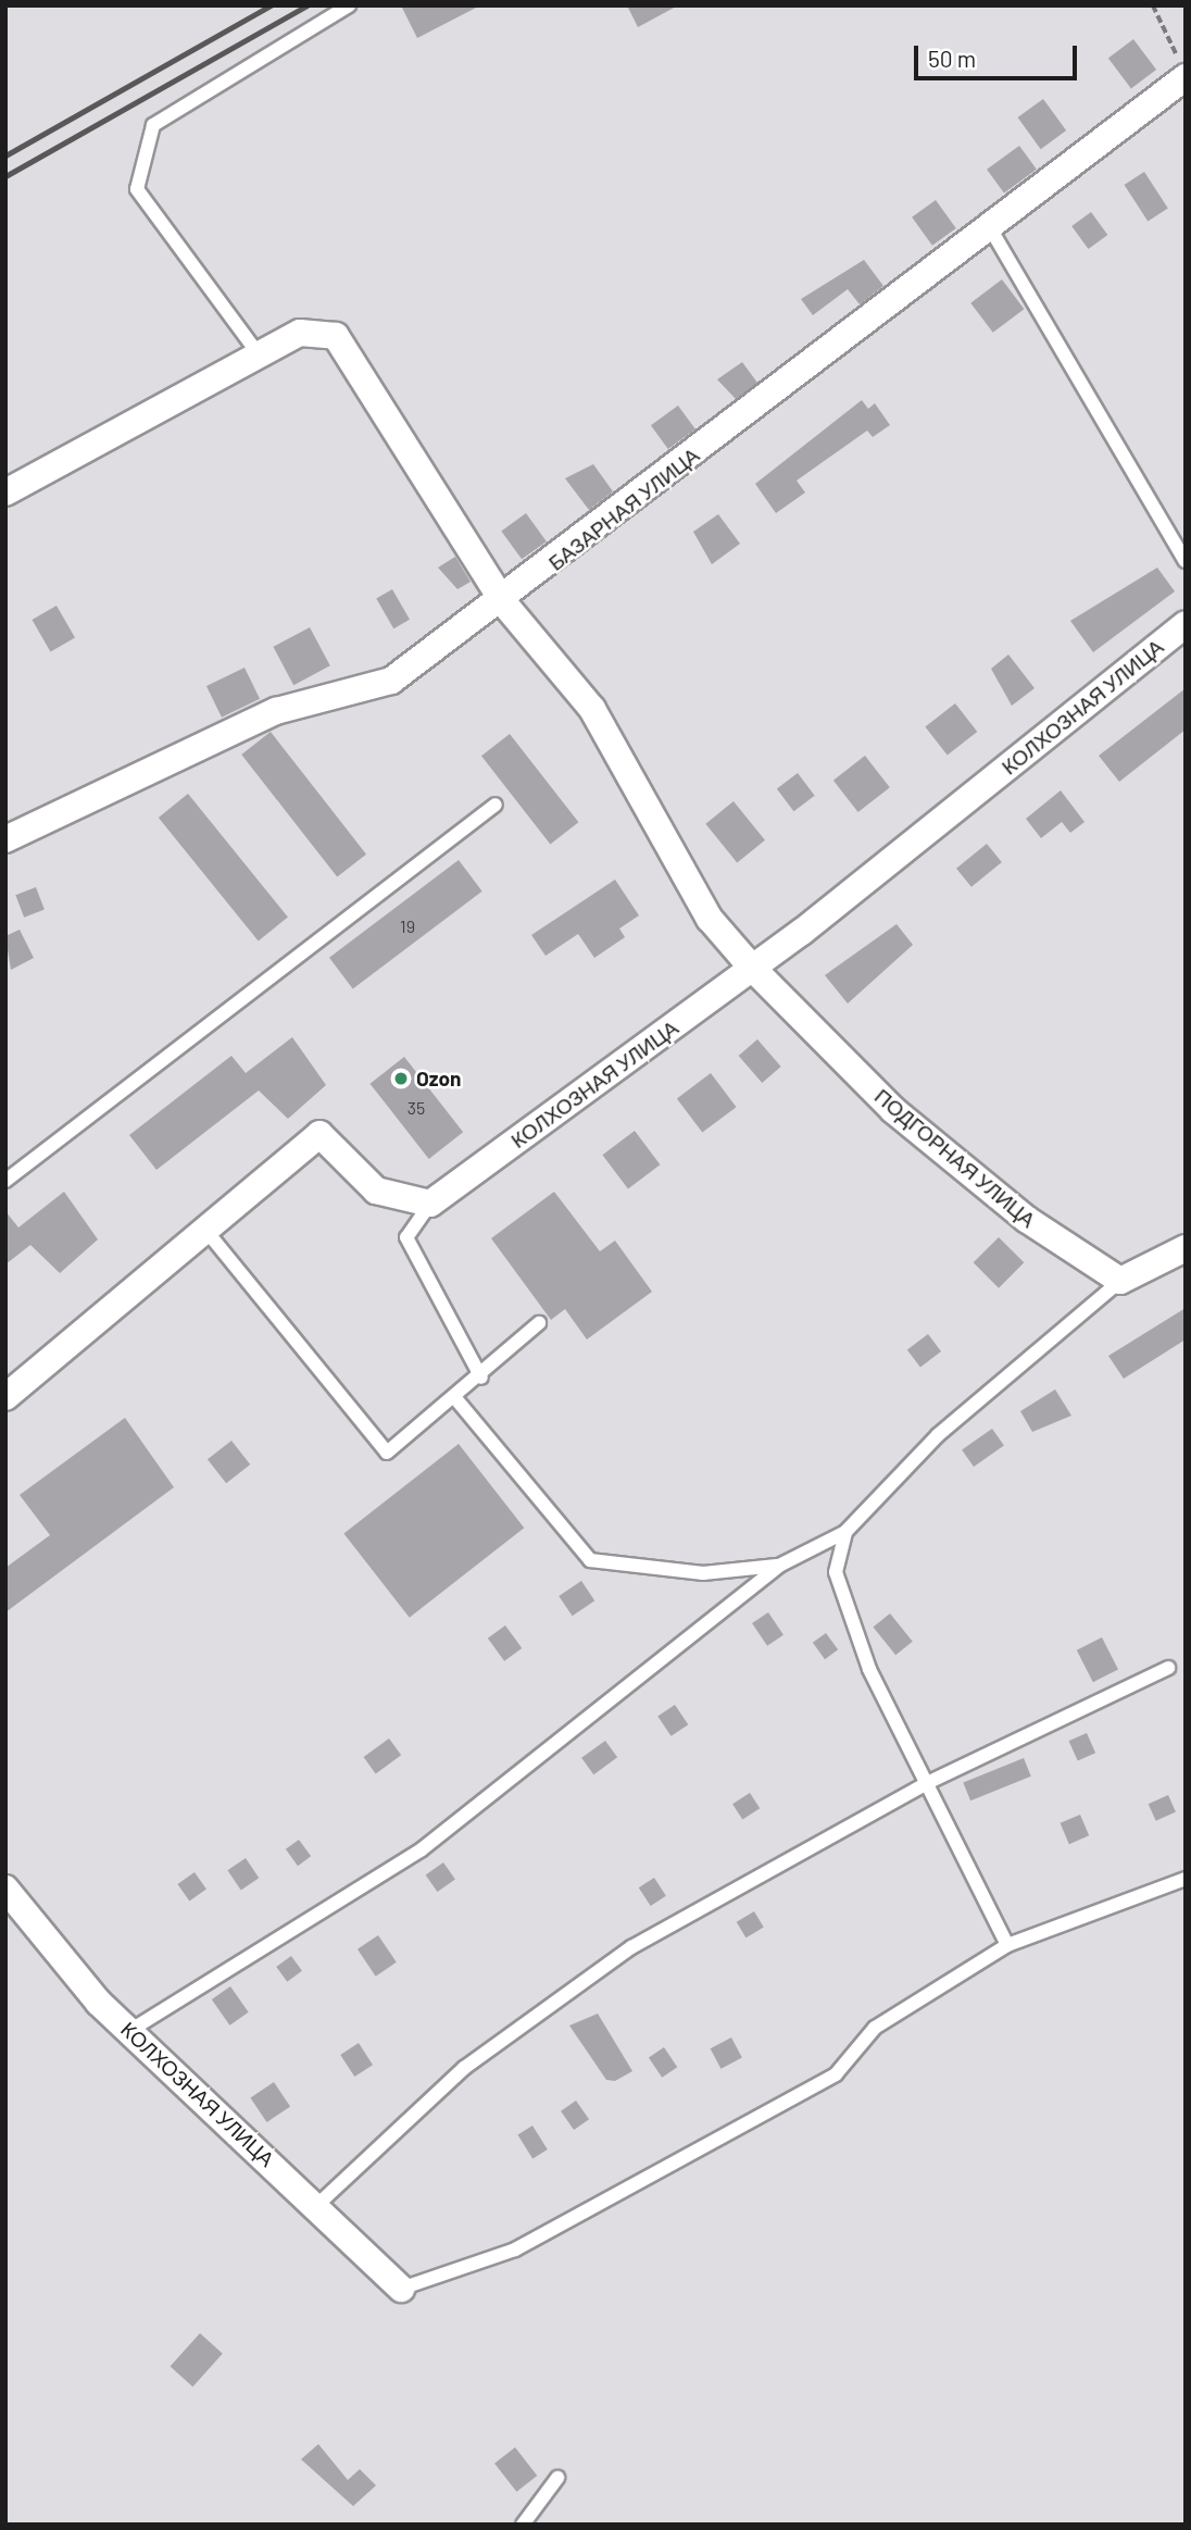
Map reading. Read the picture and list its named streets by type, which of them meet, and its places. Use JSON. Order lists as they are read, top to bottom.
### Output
{
  "streets": {
    "street": ["БАЗАРНАЯ УЛИЦА", "КОЛХОЗНАЯ УЛИЦА", "ПОДГОРНАЯ УЛИЦА"]
  },
  "crossings": [
    ["БАЗАРНАЯ УЛИЦА", "ПОДГОРНАЯ УЛИЦА"],
    ["КОЛХОЗНАЯ УЛИЦА", "ПОДГОРНАЯ УЛИЦА"]
  ],
  "places": ["Ozon"],
  "house_numbers": ["19", "35"],
  "scale_bar": "50 m"
}
